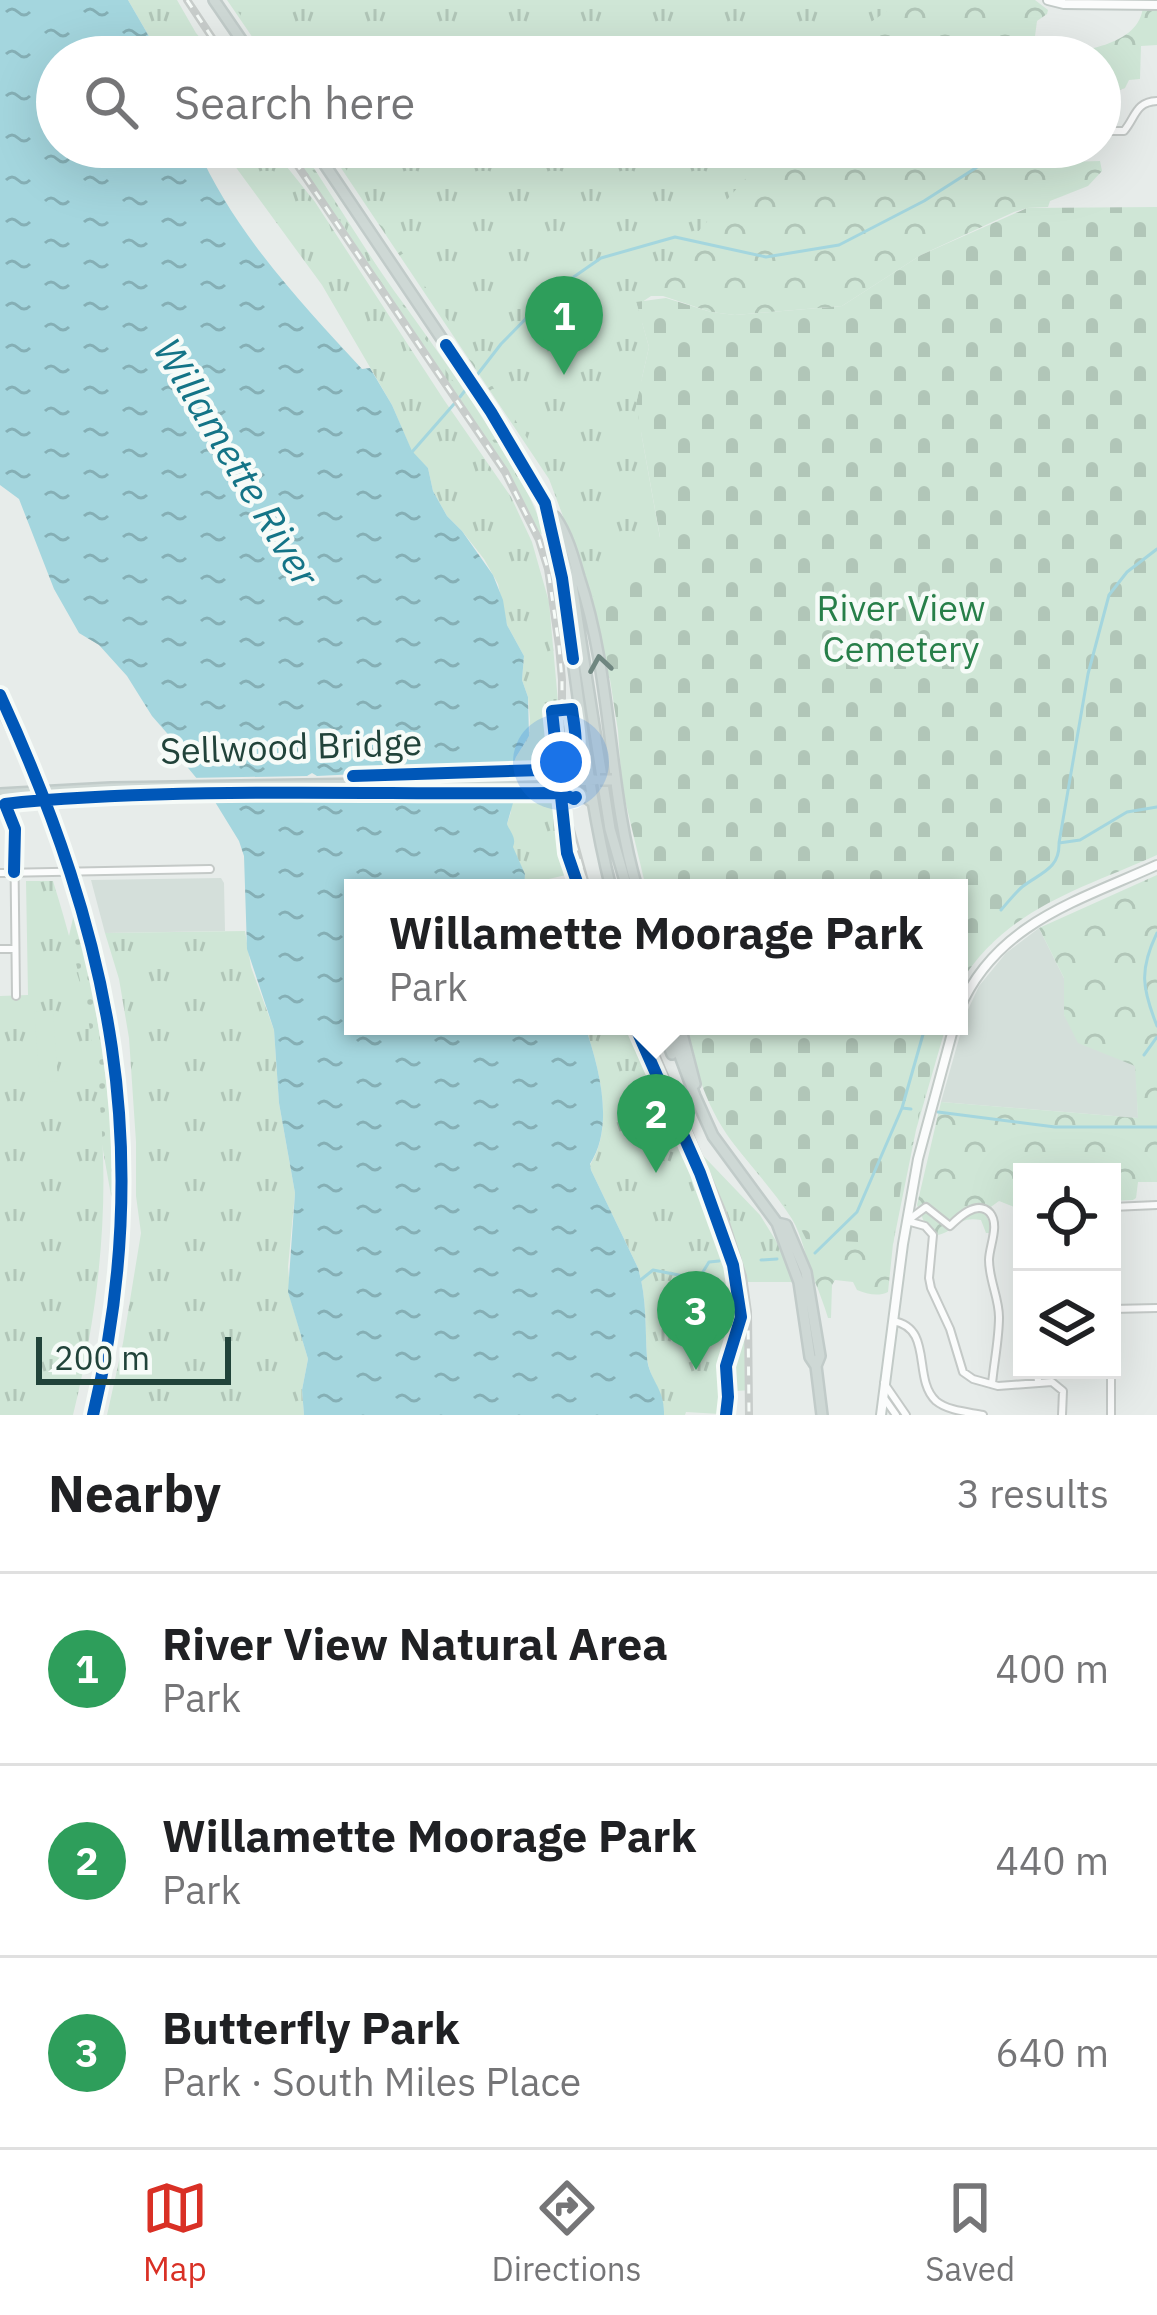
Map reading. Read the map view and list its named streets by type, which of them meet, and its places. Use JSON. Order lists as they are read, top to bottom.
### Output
{
  "streets": {
    "main road": ["Sellwood Bridge"]
  },
  "water": ["Willamette River"],
  "parks": ["River View Cemetery"],
  "scale_bar": "200 m",
  "page": {
    "search": "Search here",
    "pins": ["1", "2", "3"],
    "popup": ["Willamette Moorage Park", "Park"],
    "scale": "200 m",
    "heading": ["Nearby", "3 results"],
    "list": [
      {
        "mark": "1",
        "name": "River View Natural Area",
        "note": "Park",
        "value": "400 m"
      },
      {
        "mark": "2",
        "name": "Willamette Moorage Park",
        "note": "Park",
        "value": "440 m"
      },
      {
        "mark": "3",
        "name": "Butterfly Park",
        "note": "Park · South Miles Place",
        "value": "640 m"
      }
    ],
    "nav": ["Map", "Directions", "Saved"]
  }
}
